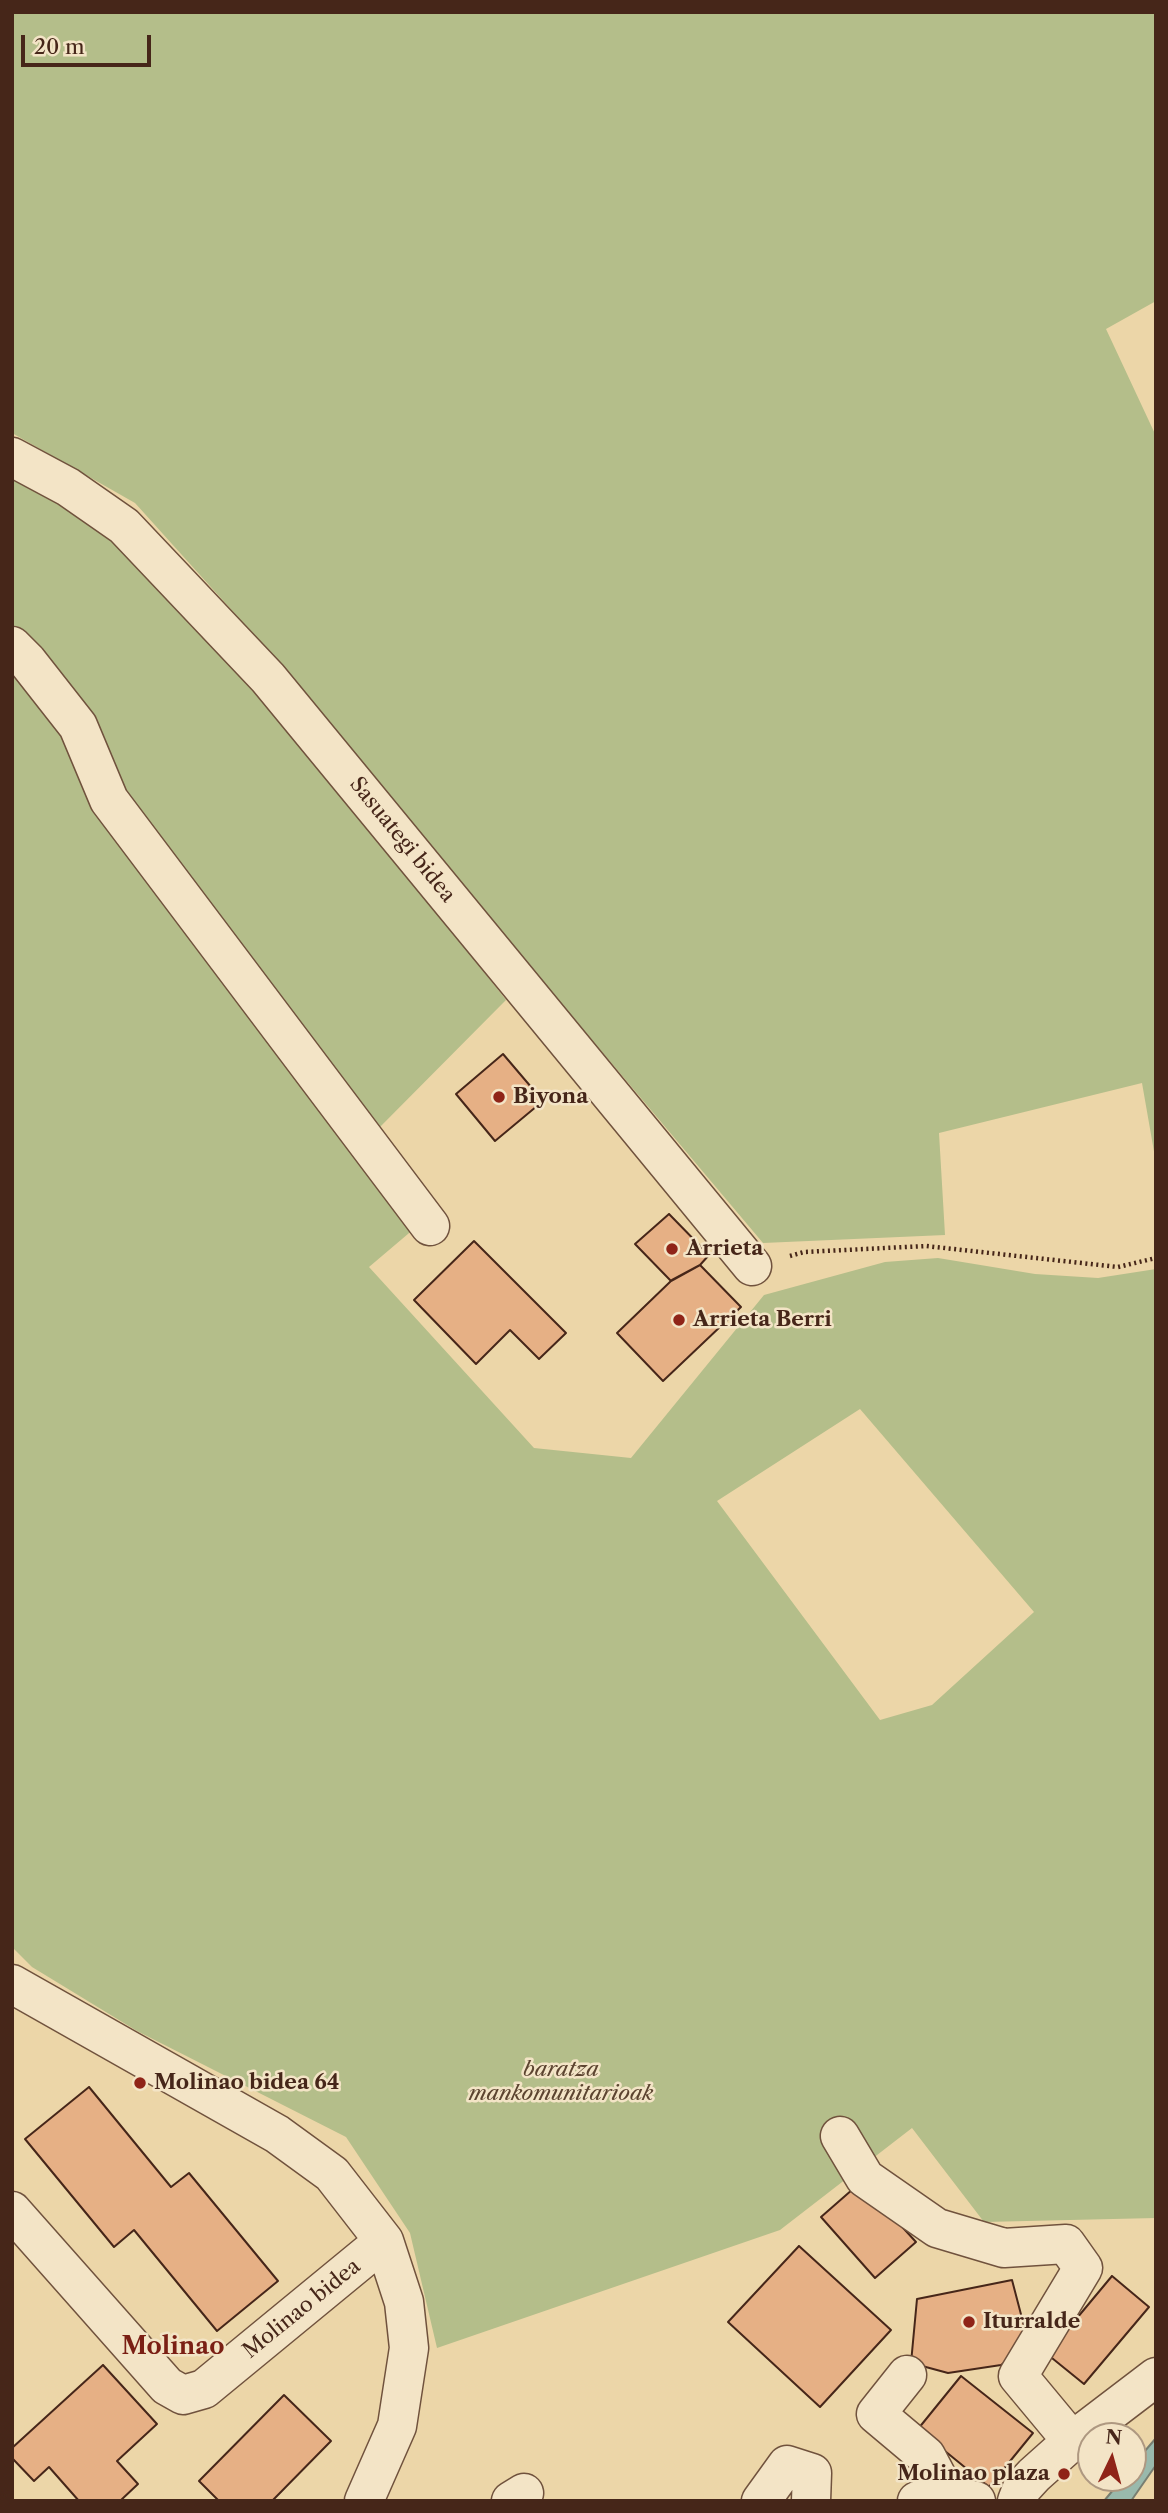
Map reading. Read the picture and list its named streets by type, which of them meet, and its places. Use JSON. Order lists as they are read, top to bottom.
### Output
{
  "streets": {
    "street": ["Sasuategi bidea", "Molinao bidea"]
  },
  "districts": ["Molinao"],
  "parks": ["baratza mankomunitarioak"],
  "places": [
    "Biyona",
    "Arrieta",
    "Arrieta Berri",
    "Molinao bidea 64",
    "Iturralde",
    "Molinao plaza"
  ],
  "scale_bar": "20 m",
  "north": "top"
}
